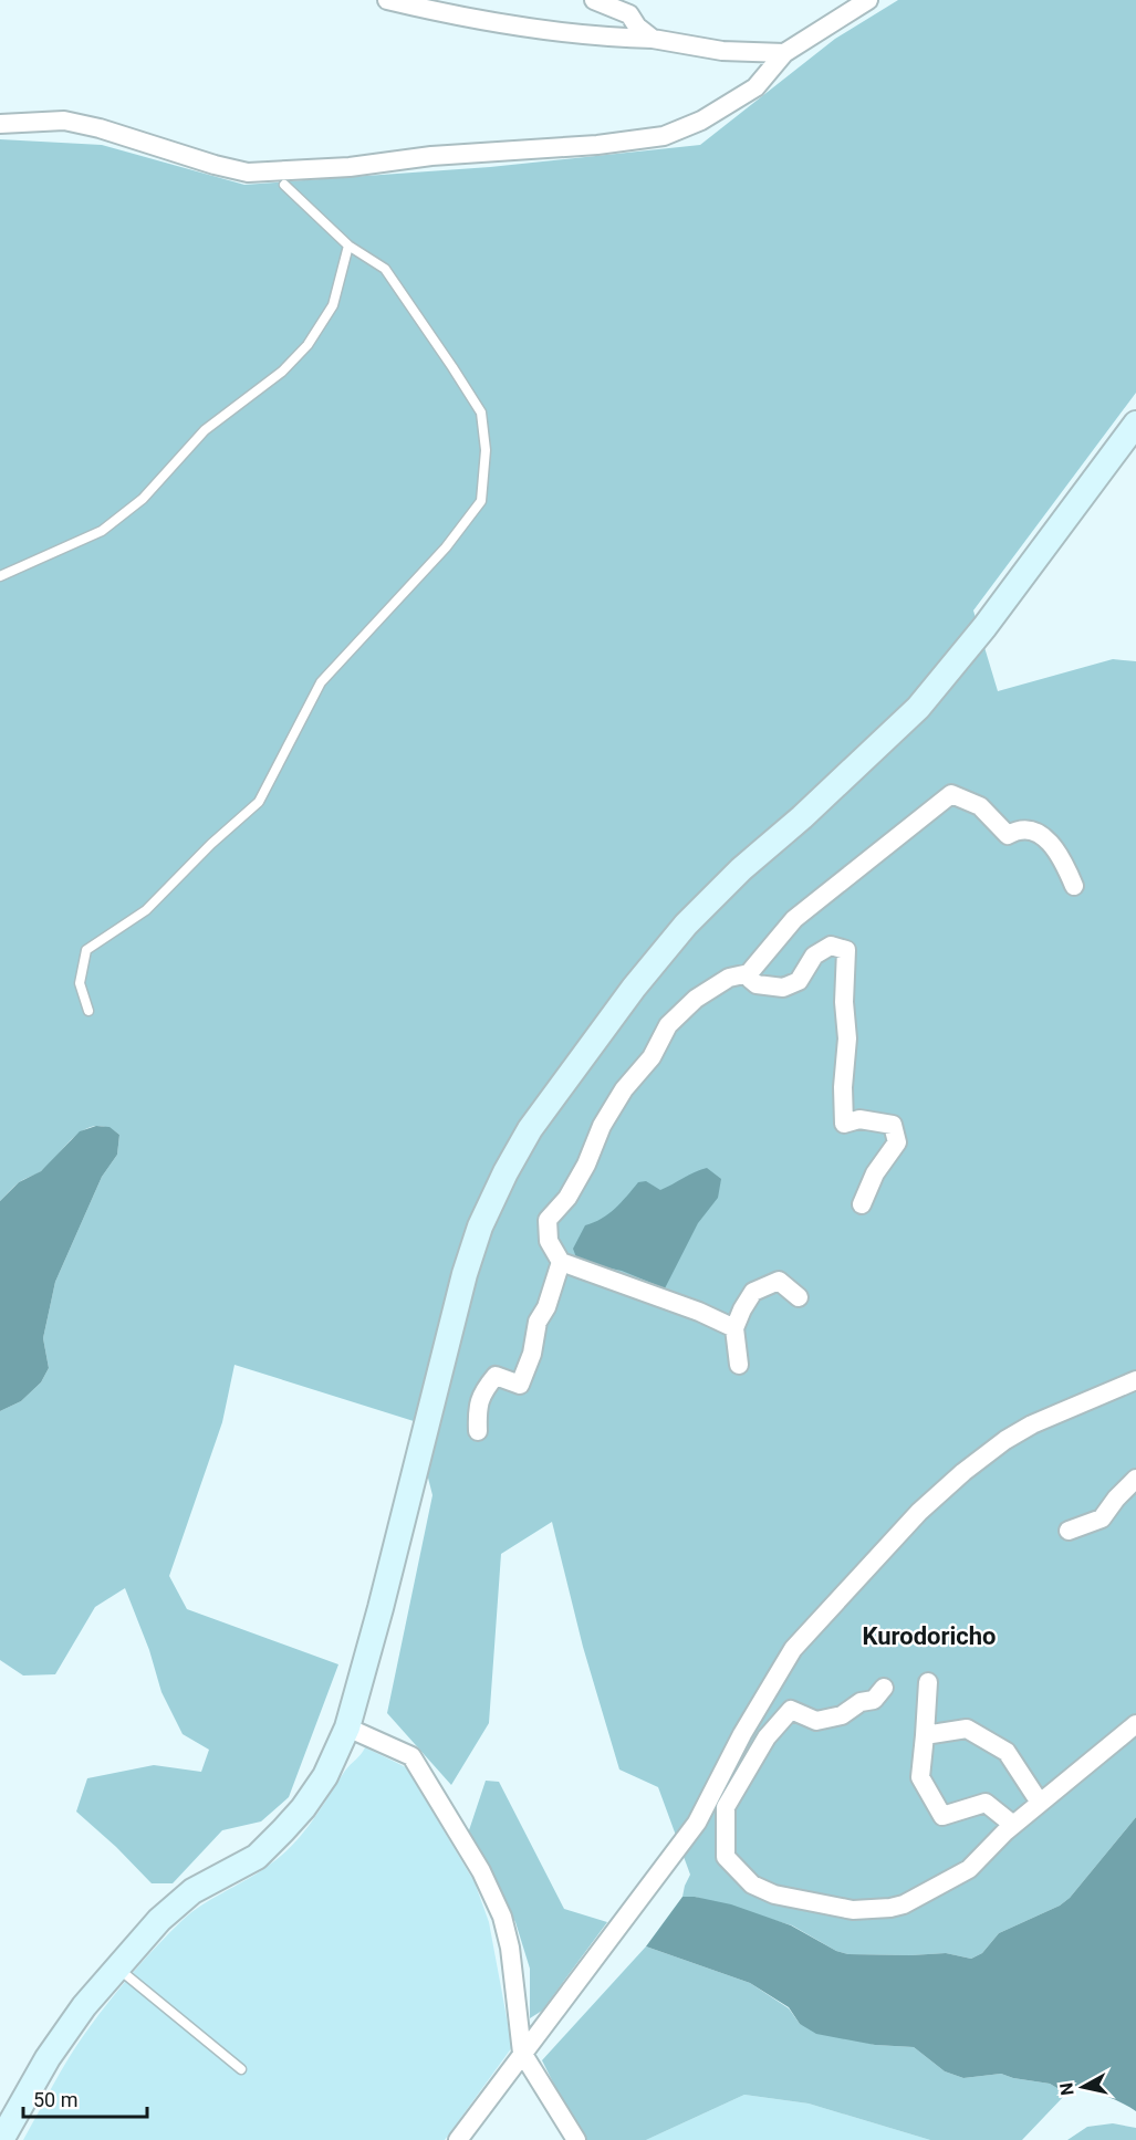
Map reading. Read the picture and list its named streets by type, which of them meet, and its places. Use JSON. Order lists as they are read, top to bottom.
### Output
{
  "districts": ["Kurodoricho"],
  "scale_bar": "50 m",
  "north": "left"
}
